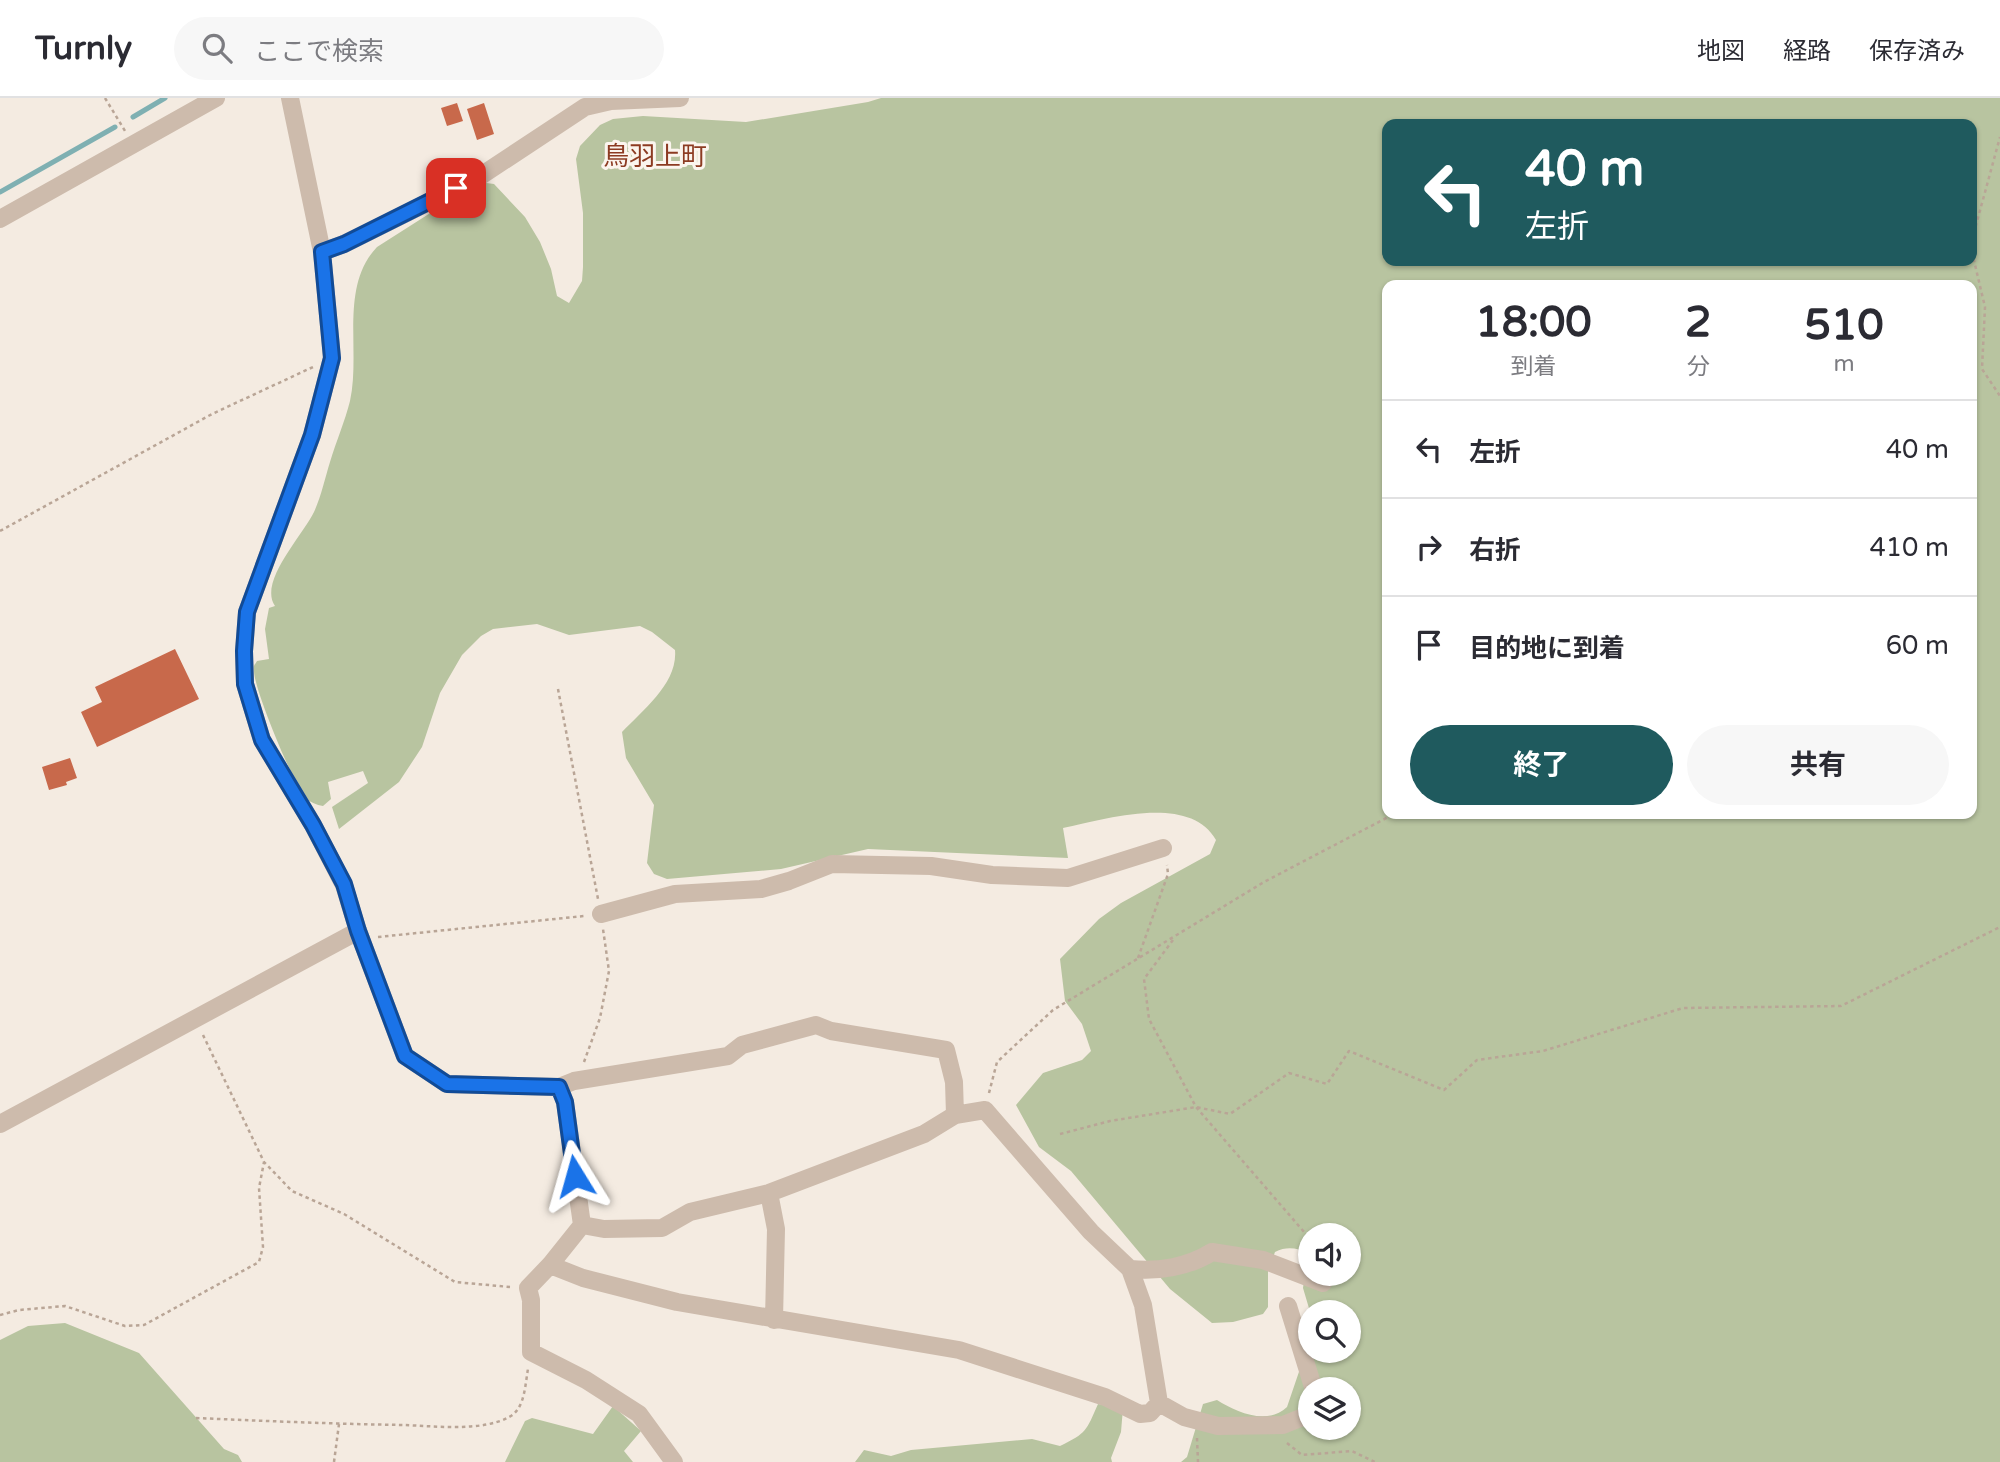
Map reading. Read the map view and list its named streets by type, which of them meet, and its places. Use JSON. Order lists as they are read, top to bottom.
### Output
{
  "districts": ["鳥羽上町"],
  "page": {
    "header": "Turnly",
    "search": "ここで検索",
    "nav": ["地図", "経路", "保存済み"],
    "turn": ["40 m", "左折"],
    "eta": [
      "18:00",
      "到着",
      "2",
      "分",
      "510",
      "m"
    ],
    "list": [
      {
        "name": "左折",
        "value": "40 m"
      },
      {
        "name": "右折",
        "value": "410 m"
      },
      {
        "name": "目的地に到着",
        "value": "60 m"
      }
    ],
    "buttons": ["終了", "共有"]
  }
}
